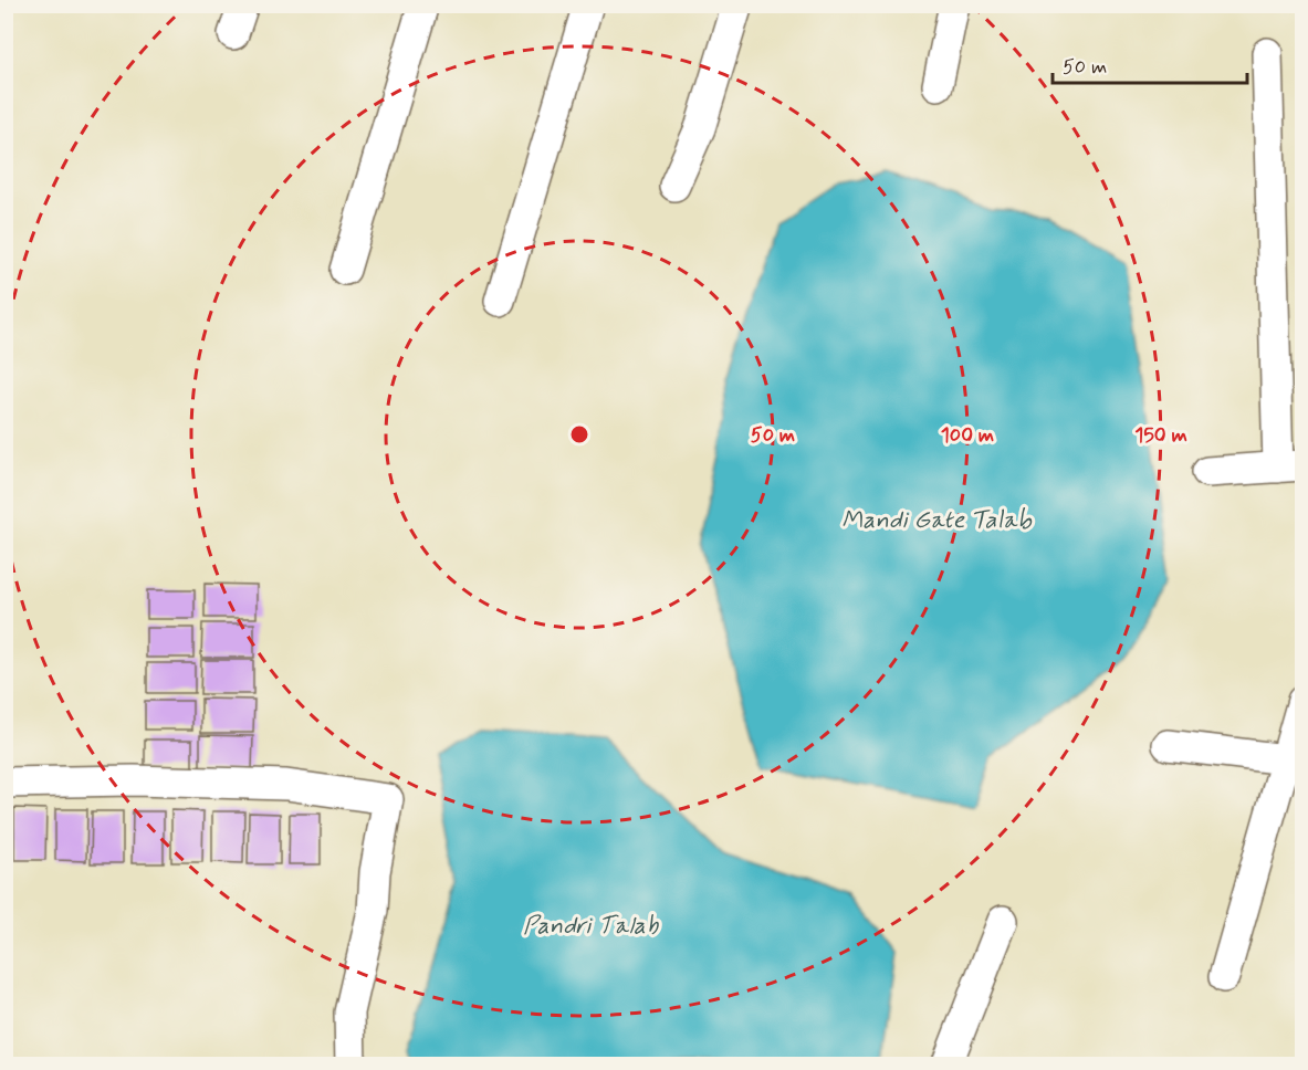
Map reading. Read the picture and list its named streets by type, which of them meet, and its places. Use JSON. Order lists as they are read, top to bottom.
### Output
{
  "water": ["Mandi Gate Talab", "Pandri Talab"],
  "scale_bar": "50 m",
  "rings": ["50 m", "100 m", "150 m"]
}
